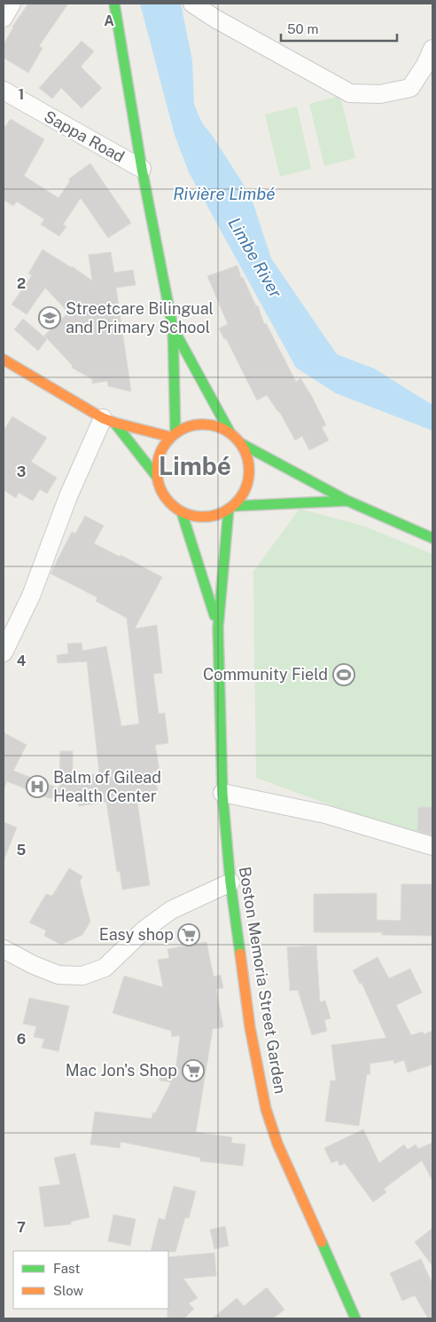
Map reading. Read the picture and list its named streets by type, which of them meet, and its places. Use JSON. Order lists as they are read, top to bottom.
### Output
{
  "streets": {
    "main road": ["Boston Memoria Street Garden"],
    "street": ["Sappa Road"]
  },
  "districts": ["Limbé"],
  "water": ["Rivière Limbé", "Limbe River"],
  "places": {
    "school or university": ["Streetcare Bilingual and Primary School"],
    "sports": ["Community Field"],
    "hospital": ["Balm of Gilead Health Center"],
    "supermarket": ["Easy shop", "Mac Jon's Shop"]
  },
  "legend": ["Fast", "Slow"],
  "scale_bar": "50 m",
  "grid": {
    "columns": ["A"],
    "rows": [
      "1",
      "2",
      "3",
      "4",
      "5",
      "6",
      "7"
    ]
  }
}
